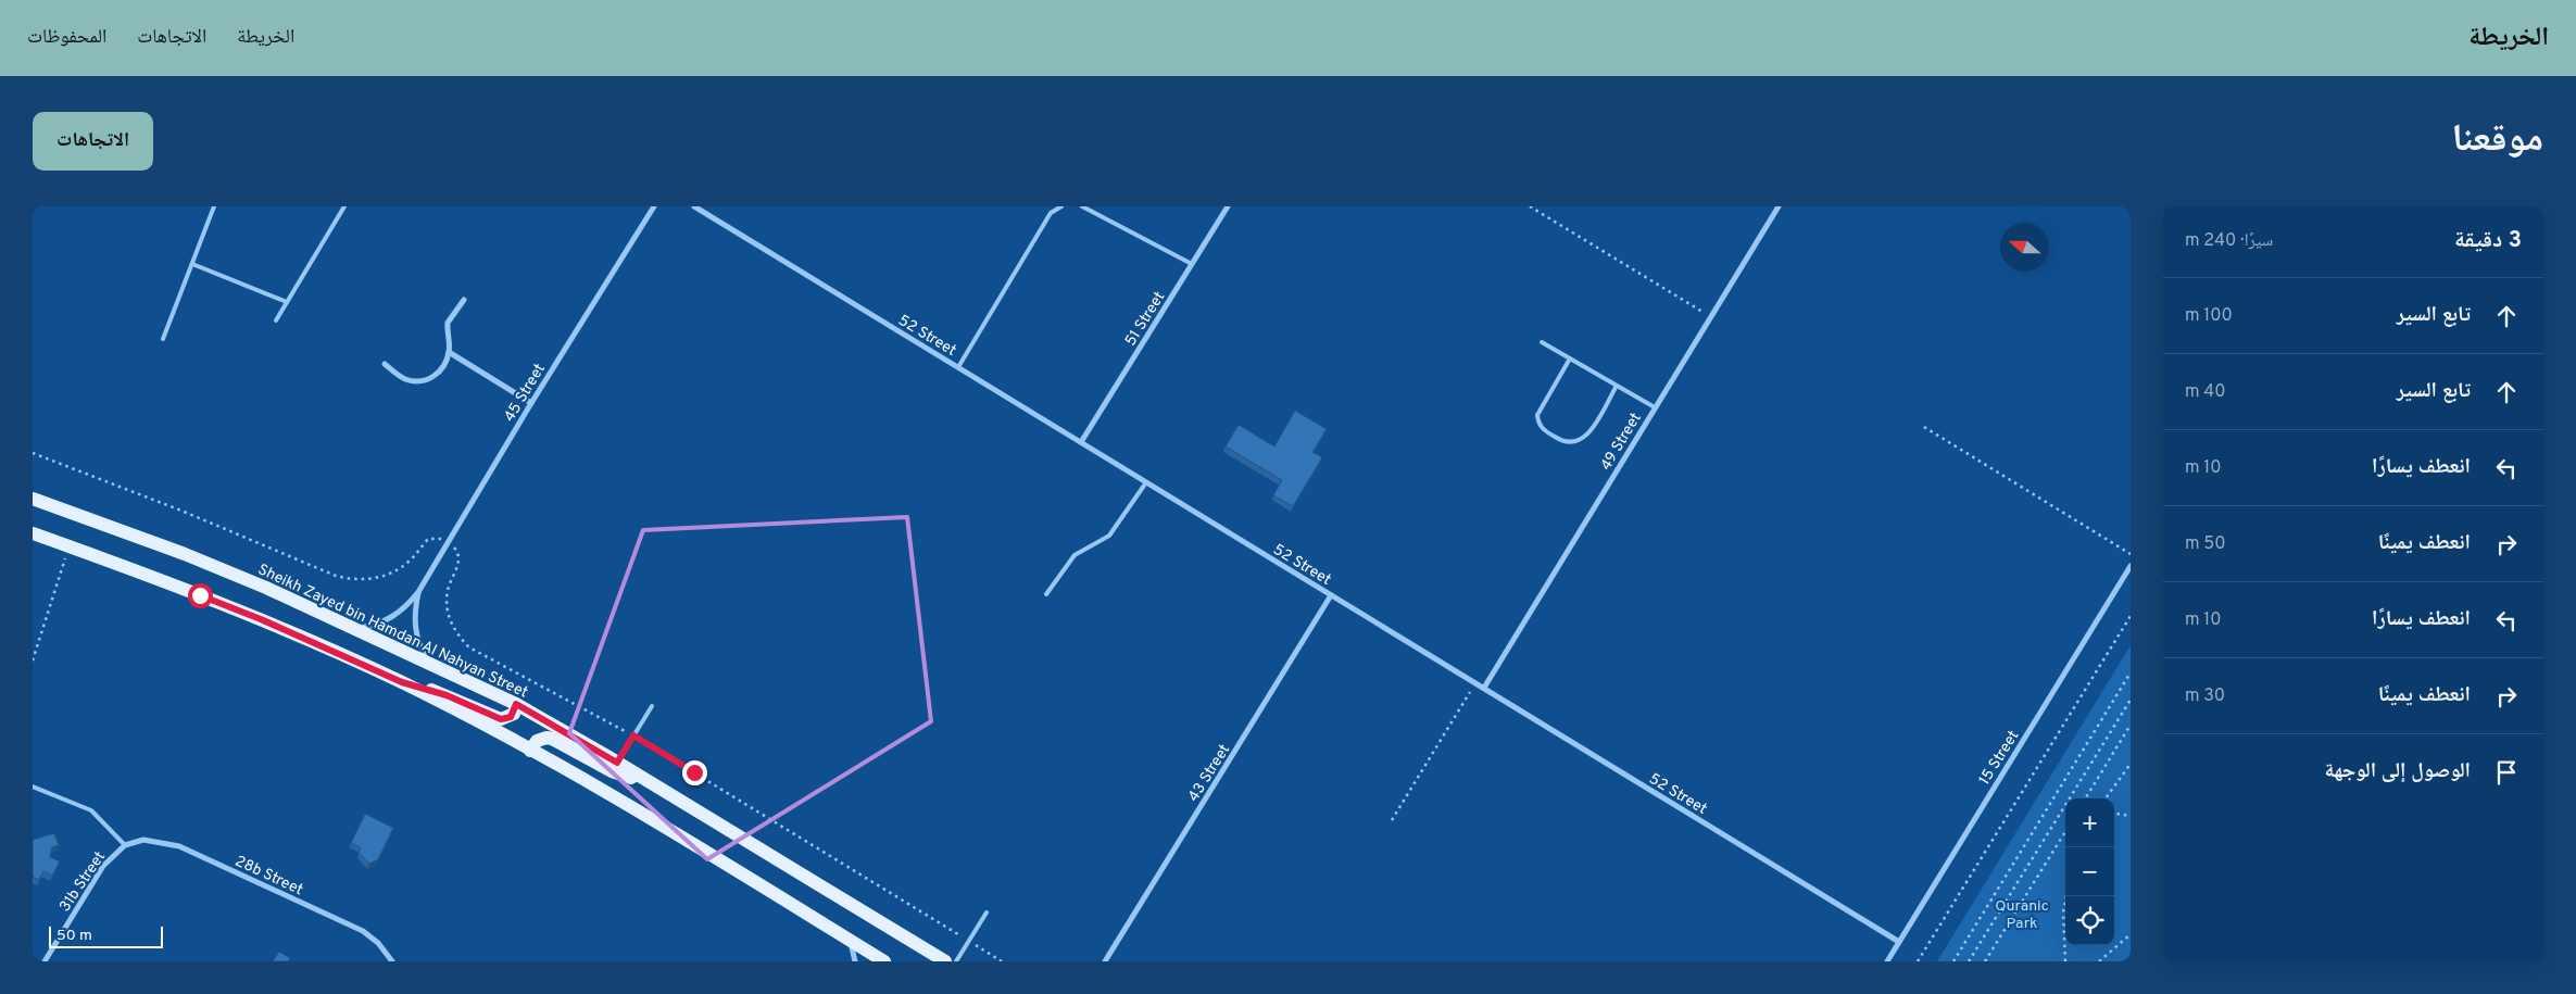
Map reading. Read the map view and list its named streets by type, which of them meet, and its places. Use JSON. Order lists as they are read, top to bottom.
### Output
{
  "streets": {
    "main road": ["Sheikh Zayed bin Hamdan Al Nahyan Street"],
    "street": [
      "51 Street",
      "52 Street",
      "45 Street",
      "49 Street",
      "15 Street",
      "43 Street",
      "28b Street",
      "31b Street"
    ]
  },
  "crossings": [
    ["51 Street", "52 Street"],
    ["52 Street", "49 Street"],
    ["52 Street", "15 Street"],
    ["52 Street", "43 Street"],
    ["45 Street", "Sheikh Zayed bin Hamdan Al Nahyan Street"],
    ["28b Street", "31b Street"]
  ],
  "parks": ["Quranic Park"],
  "scale_bar": "50 m",
  "north": "left",
  "page": {
    "header": "الخريطة",
    "nav": ["الخريطة", "الاتجاهات", "المحفوظات"],
    "title": "موقعنا",
    "buttons": "الاتجاهات",
    "heading": ["3 دقيقة", "سيرًا · 240 m"],
    "list": [
      ["تابع السير", "100 m"],
      ["تابع السير", "40 m"],
      ["انعطف يسارًا", "10 m"],
      ["انعطف يمينًا", "50 m"],
      ["انعطف يسارًا", "10 m"],
      ["انعطف يمينًا", "30 m"],
      "الوصول إلى الوجهة"
    ],
    "map_buttons": ["+", "−"],
    "scale": "50 m"
  }
}
